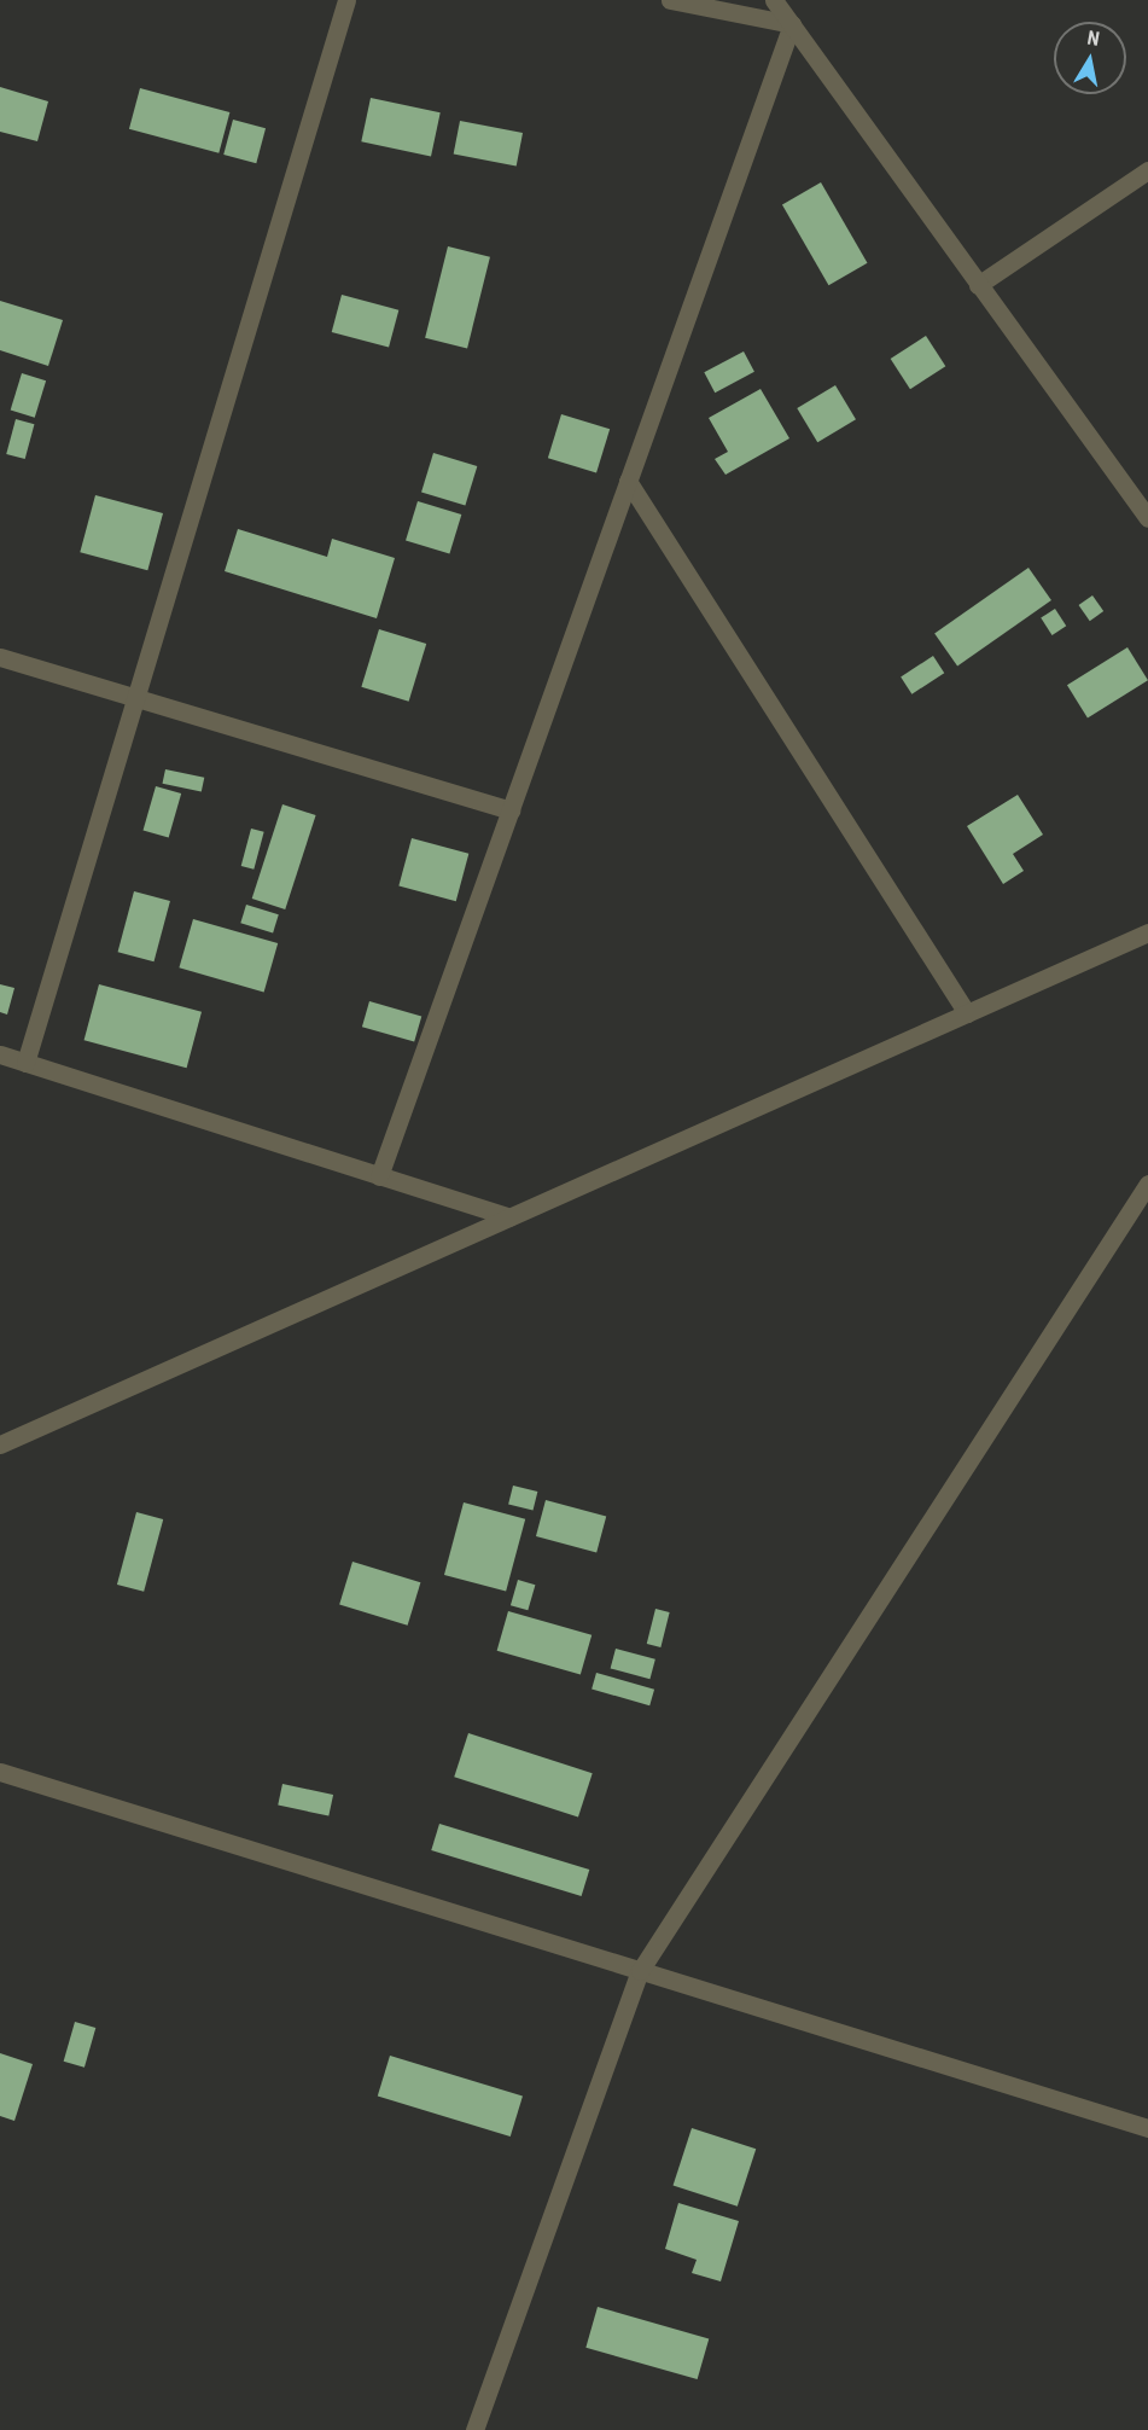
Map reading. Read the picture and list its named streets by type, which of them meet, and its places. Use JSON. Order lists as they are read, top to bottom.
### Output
{
  "north": "top"
}
